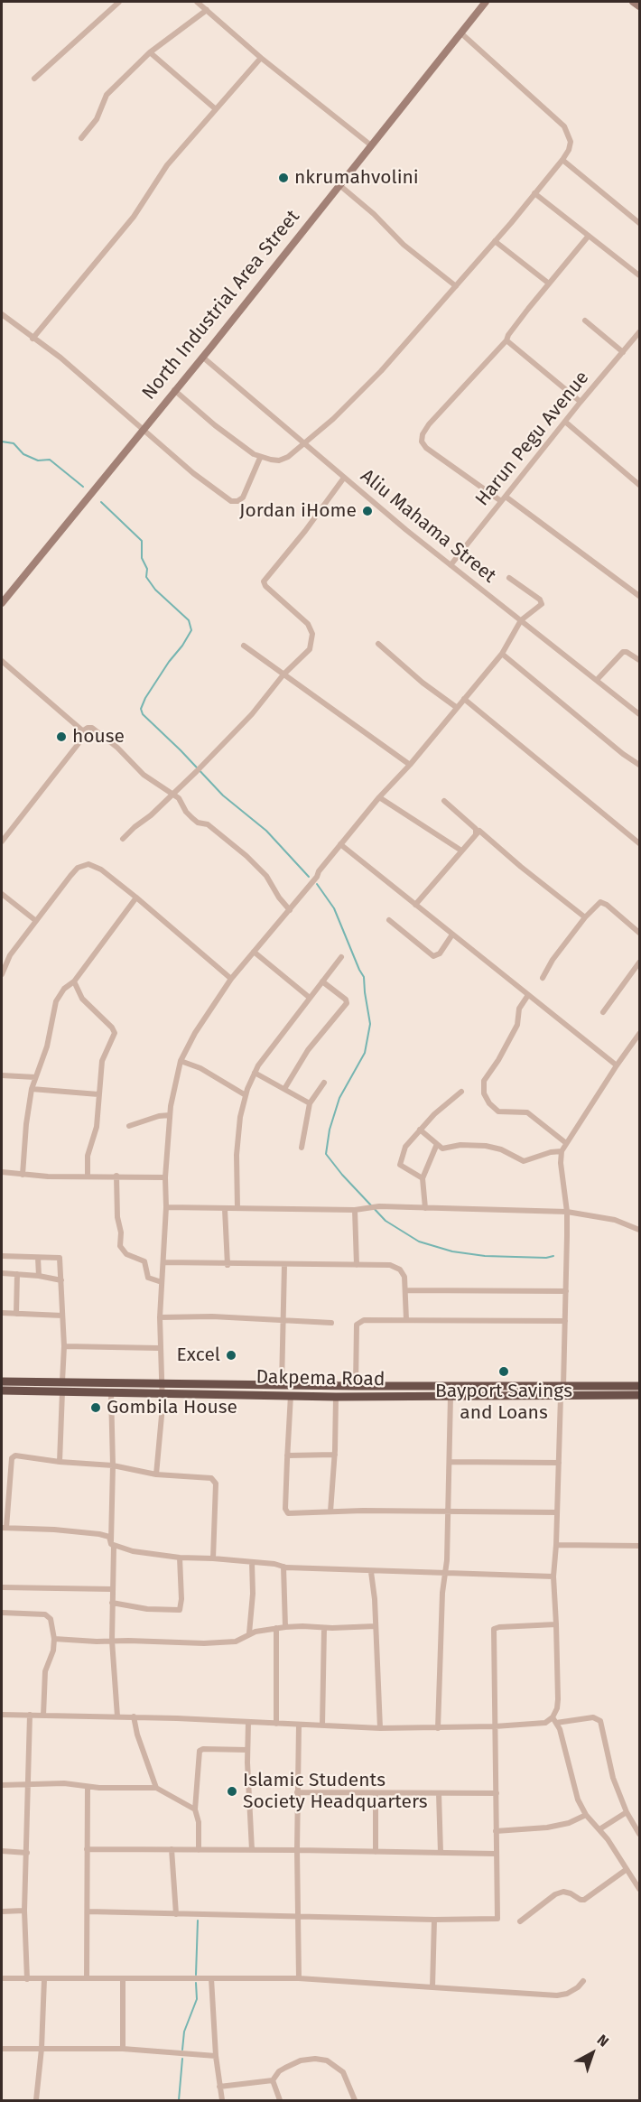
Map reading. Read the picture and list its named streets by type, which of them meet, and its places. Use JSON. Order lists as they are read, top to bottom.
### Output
{
  "streets": {
    "highway": ["Dakpema Road"],
    "main road": ["North Industrial Area Street"],
    "street": ["Harun Pegu Avenue", "Aliu Mahama Street"]
  },
  "crossings": [
    ["North Industrial Area Street", "Aliu Mahama Street"],
    ["Harun Pegu Avenue", "Aliu Mahama Street"]
  ],
  "places": [
    "nkrumahvolini",
    "Jordan iHome",
    "house",
    "Excel",
    "Bayport Savings and Loans",
    "Gombila House",
    "Islamic Students Society Headquarters"
  ],
  "north": "top right"
}
